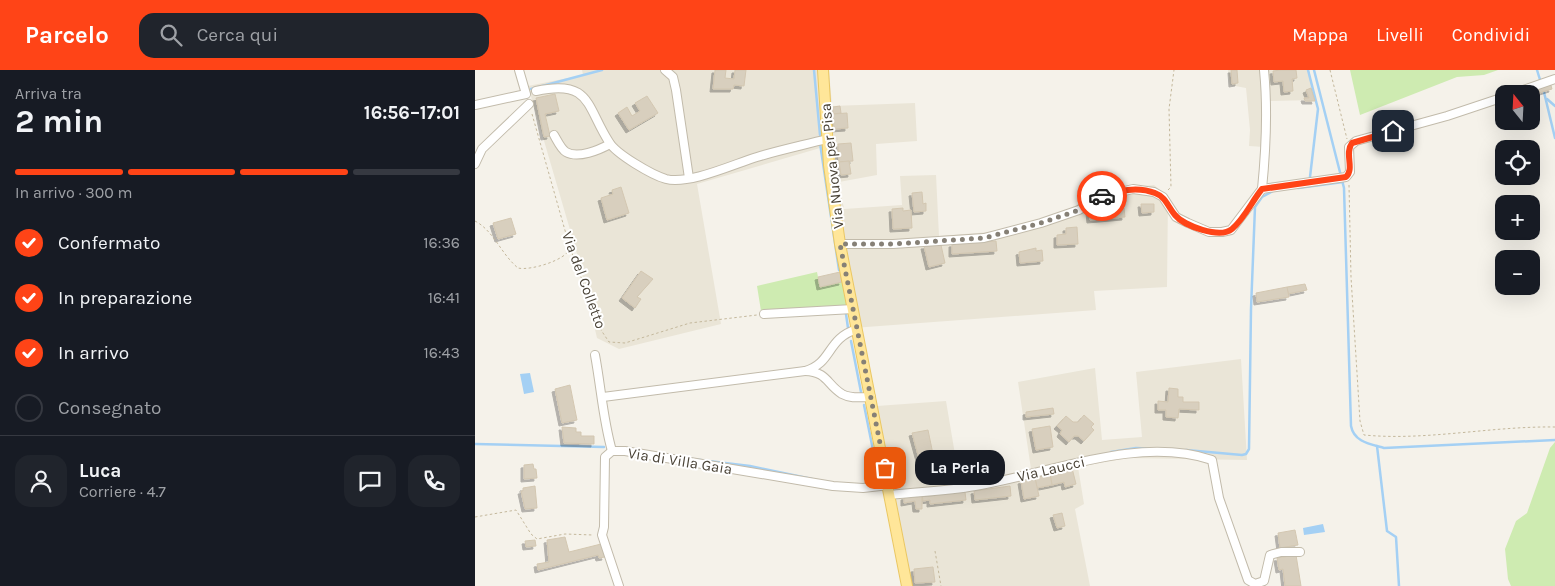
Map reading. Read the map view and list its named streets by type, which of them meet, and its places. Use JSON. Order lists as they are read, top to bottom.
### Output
{
  "streets": {
    "main road": ["Via Nuova per Pisa"],
    "street": ["Via di Villa Gaia", "Via Laucci"],
    "path": ["Via del Colletto"]
  },
  "crossings": [
    ["Via Nuova per Pisa", "Via di Villa Gaia"],
    ["Via Nuova per Pisa", "Via Laucci"],
    ["Via di Villa Gaia", "Via Laucci"]
  ],
  "places": ["La Perla"],
  "north": "top",
  "page": {
    "header": "Parcelo",
    "search": "Cerca qui",
    "nav": ["Mappa", "Livelli", "Condividi"],
    "heading": ["2 min", "Arriva tra", "16:56–17:01"],
    "panel": ["Luca", "Corriere · 4.7"],
    "map_buttons": ["+", "−"],
    "bar": "In arrivo · 300 m",
    "list": [
      ["Confermato", "16:36"],
      ["In preparazione", "16:41"],
      ["In arrivo", "16:43"],
      "Consegnato"
    ],
    "bubble": "La Perla"
  }
}
